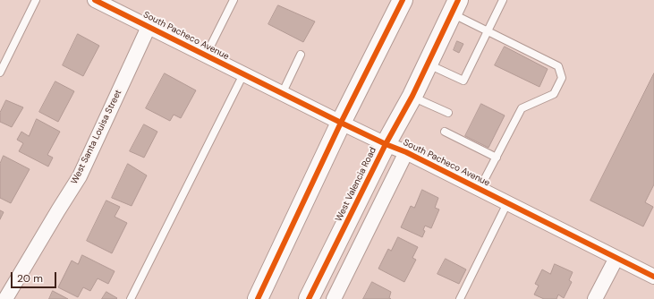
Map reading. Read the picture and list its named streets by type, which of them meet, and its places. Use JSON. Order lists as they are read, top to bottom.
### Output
{
  "streets": {
    "main road": ["West Valencia Road"],
    "street": ["South Pacheco Avenue", "West Santa Louisa Street"]
  },
  "crossings": [
    ["South Pacheco Avenue", "West Santa Louisa Street"],
    ["South Pacheco Avenue", "West Valencia Road"]
  ],
  "scale_bar": "20 m"
}
